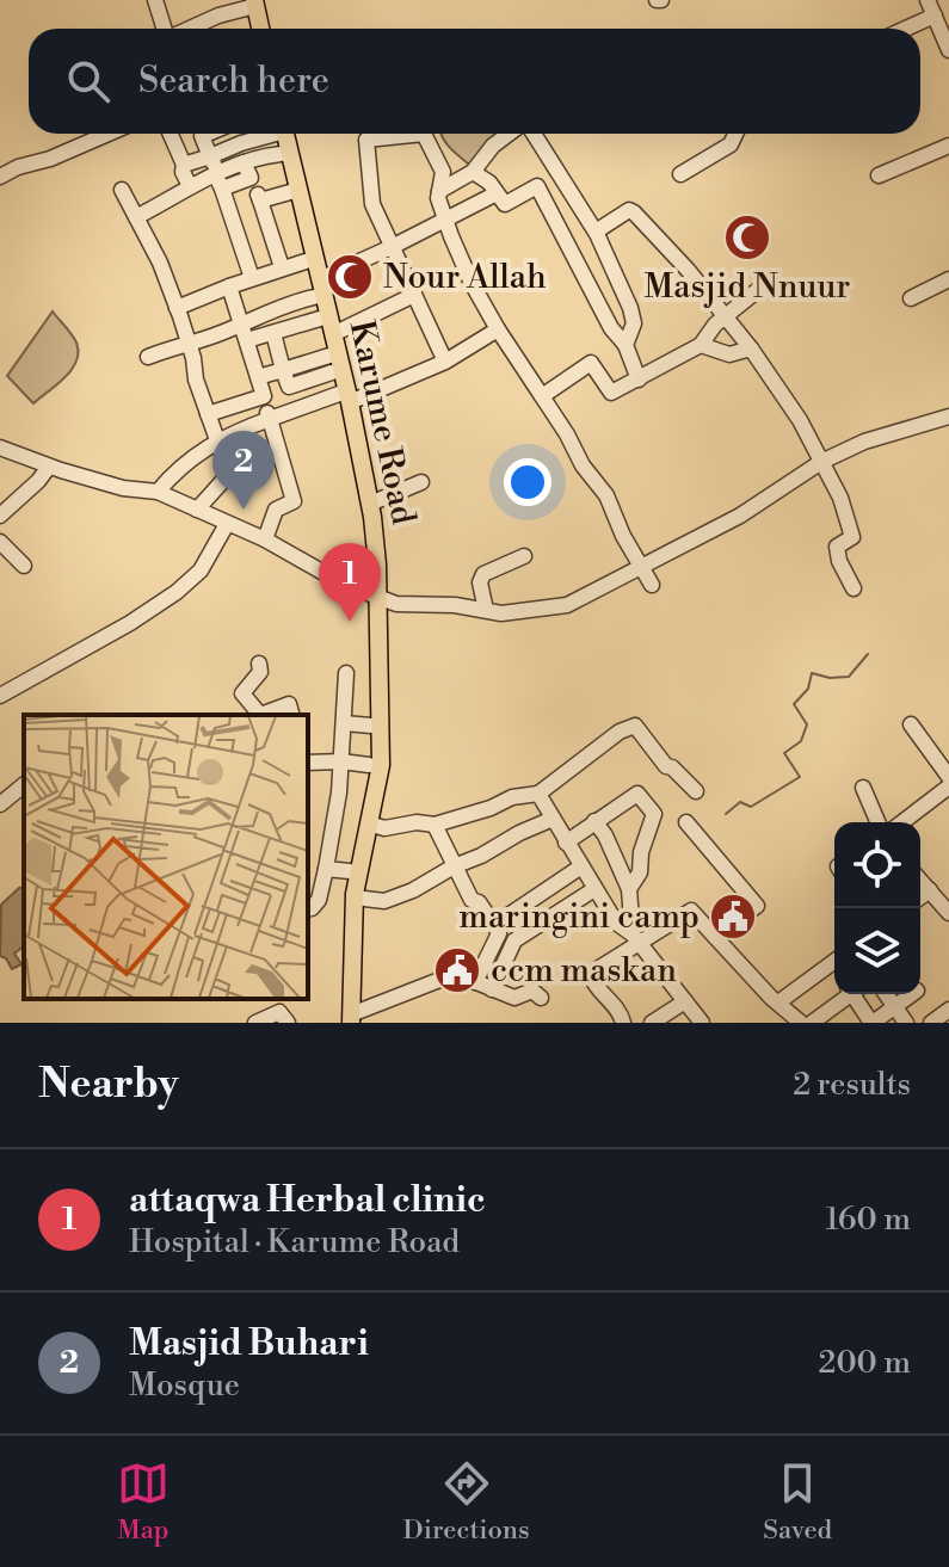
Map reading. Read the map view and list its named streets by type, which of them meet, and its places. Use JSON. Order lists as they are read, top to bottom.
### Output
{
  "streets": {
    "main road": ["Karume Road"]
  },
  "places": {
    "mosque": ["Masjid Nnuur", "Nour Allah"],
    "public building": ["maringini camp", "ccm maskan"]
  },
  "page": {
    "search": "Search here",
    "pins": ["2", "1"],
    "heading": ["Nearby", "2 results"],
    "list": [
      {
        "mark": "1",
        "name": "attaqwa Herbal clinic",
        "note": "Hospital · Karume Road",
        "value": "160 m"
      },
      {
        "mark": "2",
        "name": "Masjid Buhari",
        "note": "Mosque",
        "value": "200 m"
      }
    ],
    "nav": ["Map", "Directions", "Saved"]
  }
}
